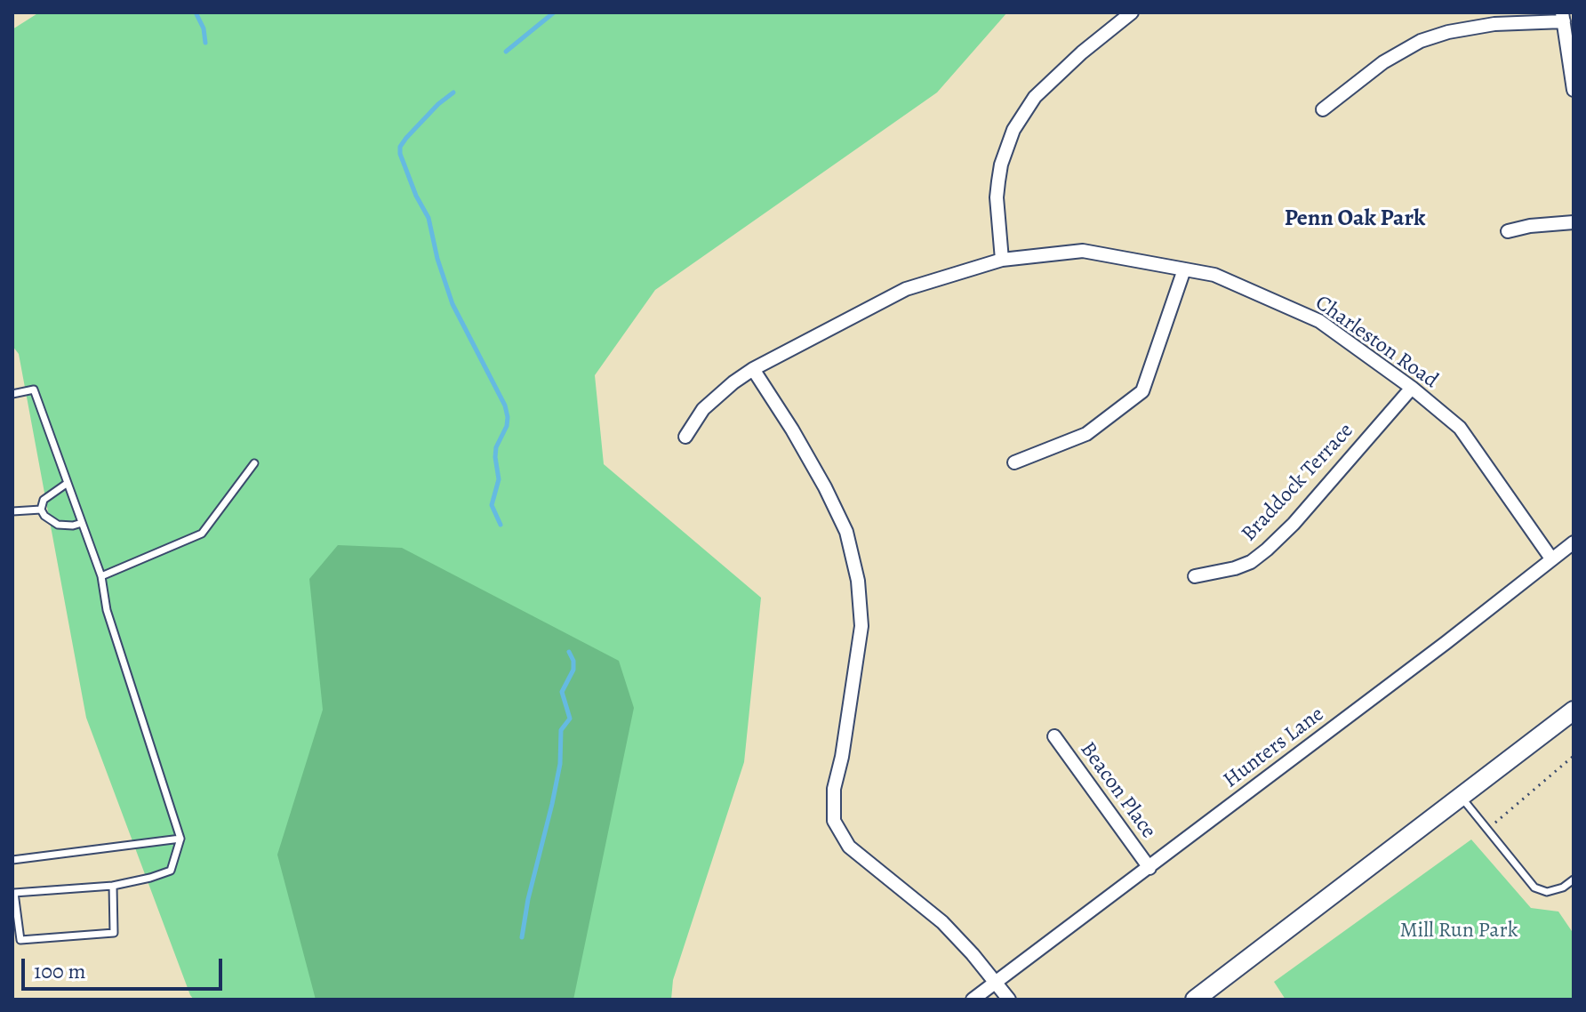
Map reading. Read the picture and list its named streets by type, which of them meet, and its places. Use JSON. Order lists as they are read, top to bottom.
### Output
{
  "streets": {
    "street": [
      "Charleston Road",
      "Braddock Terrace",
      "Hunters Lane",
      "Beacon Place"
    ]
  },
  "crossings": [
    ["Charleston Road", "Braddock Terrace"],
    ["Charleston Road", "Hunters Lane"],
    ["Hunters Lane", "Beacon Place"]
  ],
  "districts": ["Penn Oak Park"],
  "parks": ["Mill Run Park"],
  "scale_bar": "100 m"
}
